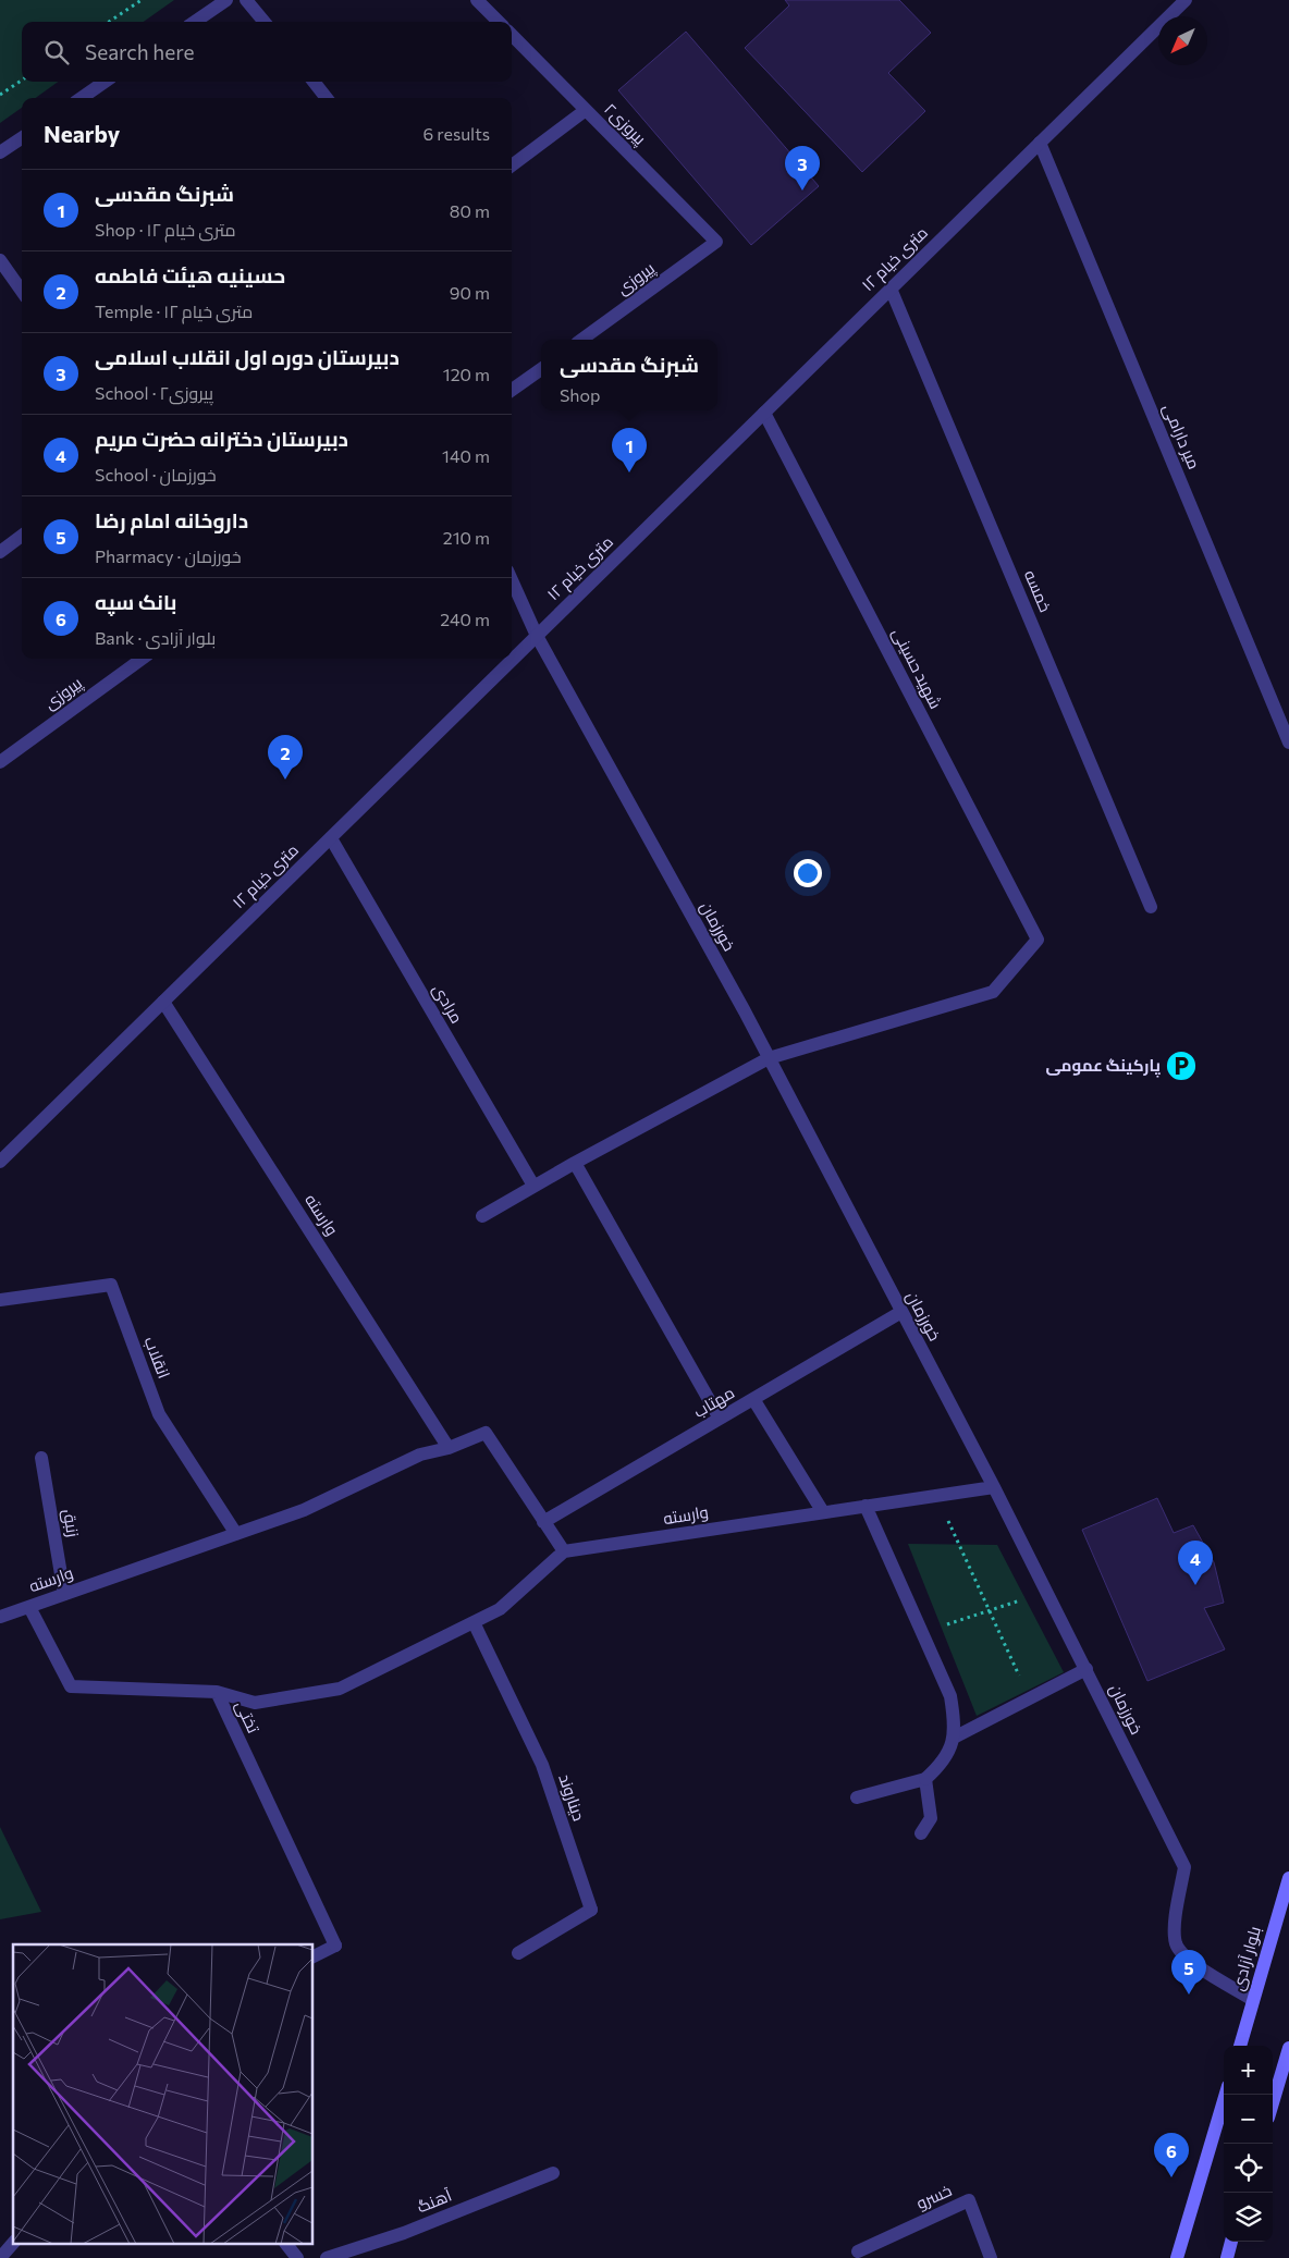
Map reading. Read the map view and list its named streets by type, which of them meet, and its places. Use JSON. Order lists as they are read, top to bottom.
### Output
{
  "streets": {
    "main road": ["بلوار آزادی"],
    "street": [
      "پیروزی۲",
      "۱۲ متری خیام",
      "پیروزی",
      "میر دارامی",
      "خمسه",
      "شهید حسینی",
      "خورزمان",
      "مرادی",
      "وارسته",
      "انقلاب",
      "مهتاب",
      "زنبق",
      "تختی",
      "دیناروند",
      "خسرو",
      "آهنگ"
    ]
  },
  "crossings": [
    ["پیروزی۲", "پیروزی"],
    ["۱۲ متری خیام", "میر دارامی"],
    ["۱۲ متری خیام", "خمسه"],
    ["۱۲ متری خیام", "شهید حسینی"],
    ["۱۲ متری خیام", "خورزمان"],
    ["۱۲ متری خیام", "مرادی"],
    ["۱۲ متری خیام", "وارسته"],
    ["شهید حسینی", "خورزمان"],
    ["خورزمان", "وارسته"],
    ["خورزمان", "مهتاب"],
    ["خورزمان", "بلوار آزادی"],
    ["وارسته", "انقلاب"],
    ["وارسته", "مهتاب"],
    ["وارسته", "زنبق"],
    ["وارسته", "تختی"]
  ],
  "places": {
    "parking": ["پارکینگ عمومی"]
  },
  "north": "bottom left",
  "page": {
    "search": "Search here",
    "heading": ["Nearby", "6 results"],
    "pins": [
      "3",
      "1",
      "2",
      "4",
      "5",
      "6"
    ],
    "list": [
      {
        "mark": "1",
        "name": "شبرنگ مقدسی",
        "note": "Shop · ۱۲ متری خیام",
        "value": "80 m"
      },
      {
        "mark": "2",
        "name": "حسینیه هیئت فاطمه",
        "note": "Temple · ۱۲ متری خیام",
        "value": "90 m"
      },
      {
        "mark": "3",
        "name": "دبیرستان دوره اول انقلاب اسلامی",
        "note": "School · پیروزی۲",
        "value": "120 m"
      },
      {
        "mark": "4",
        "name": "دبیرستان دخترانه حضرت مریم",
        "note": "School · خورزمان",
        "value": "140 m"
      },
      {
        "mark": "5",
        "name": "داروخانه امام رضا",
        "note": "Pharmacy · خورزمان",
        "value": "210 m"
      },
      {
        "mark": "6",
        "name": "بانک سپه",
        "note": "Bank · بلوار آزادی",
        "value": "240 m"
      }
    ],
    "popup": ["شبرنگ مقدسی", "Shop"],
    "map_buttons": ["+", "−"]
  }
}
